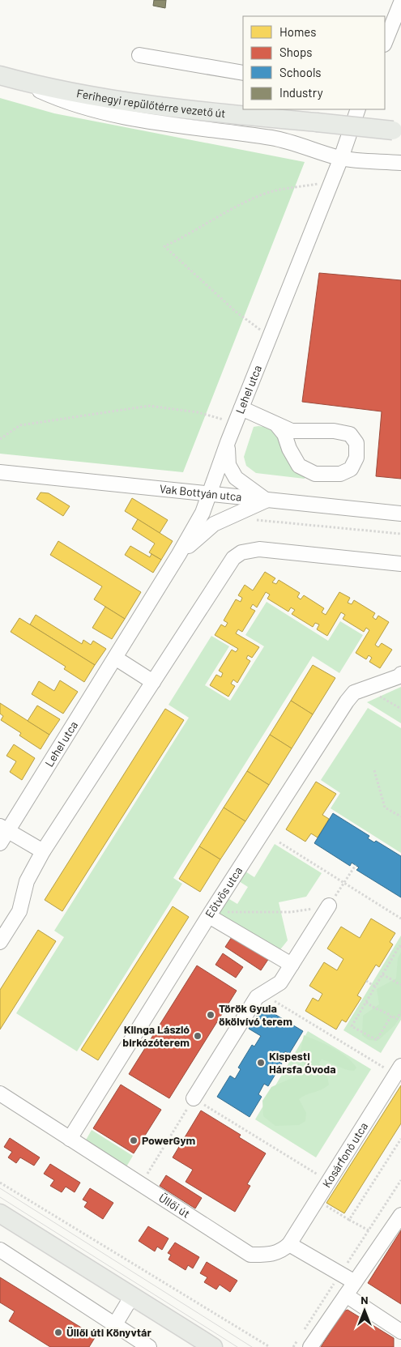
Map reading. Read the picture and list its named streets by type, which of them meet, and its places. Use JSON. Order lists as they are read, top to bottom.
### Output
{
  "streets": {
    "main road": ["Ferihegyi repülőtérre vezető út"],
    "street": [
      "Lehel utca",
      "Vak Bottyán utca",
      "Eötvös utca",
      "Kosárfonó utca",
      "Üllői út"
    ]
  },
  "crossings": [
    ["Lehel utca", "Vak Bottyán utca"],
    ["Eötvös utca", "Üllői út"],
    ["Kosárfonó utca", "Üllői út"]
  ],
  "places": [
    "Török Gyula ökölvívó terem",
    "Klinga László birkózóterem",
    "Kispesti Hársfa Óvoda",
    "PowerGym",
    "Üllői úti Könyvtár"
  ],
  "legend": [
    "Homes",
    "Shops",
    "Schools",
    "Industry"
  ],
  "north": "top"
}
